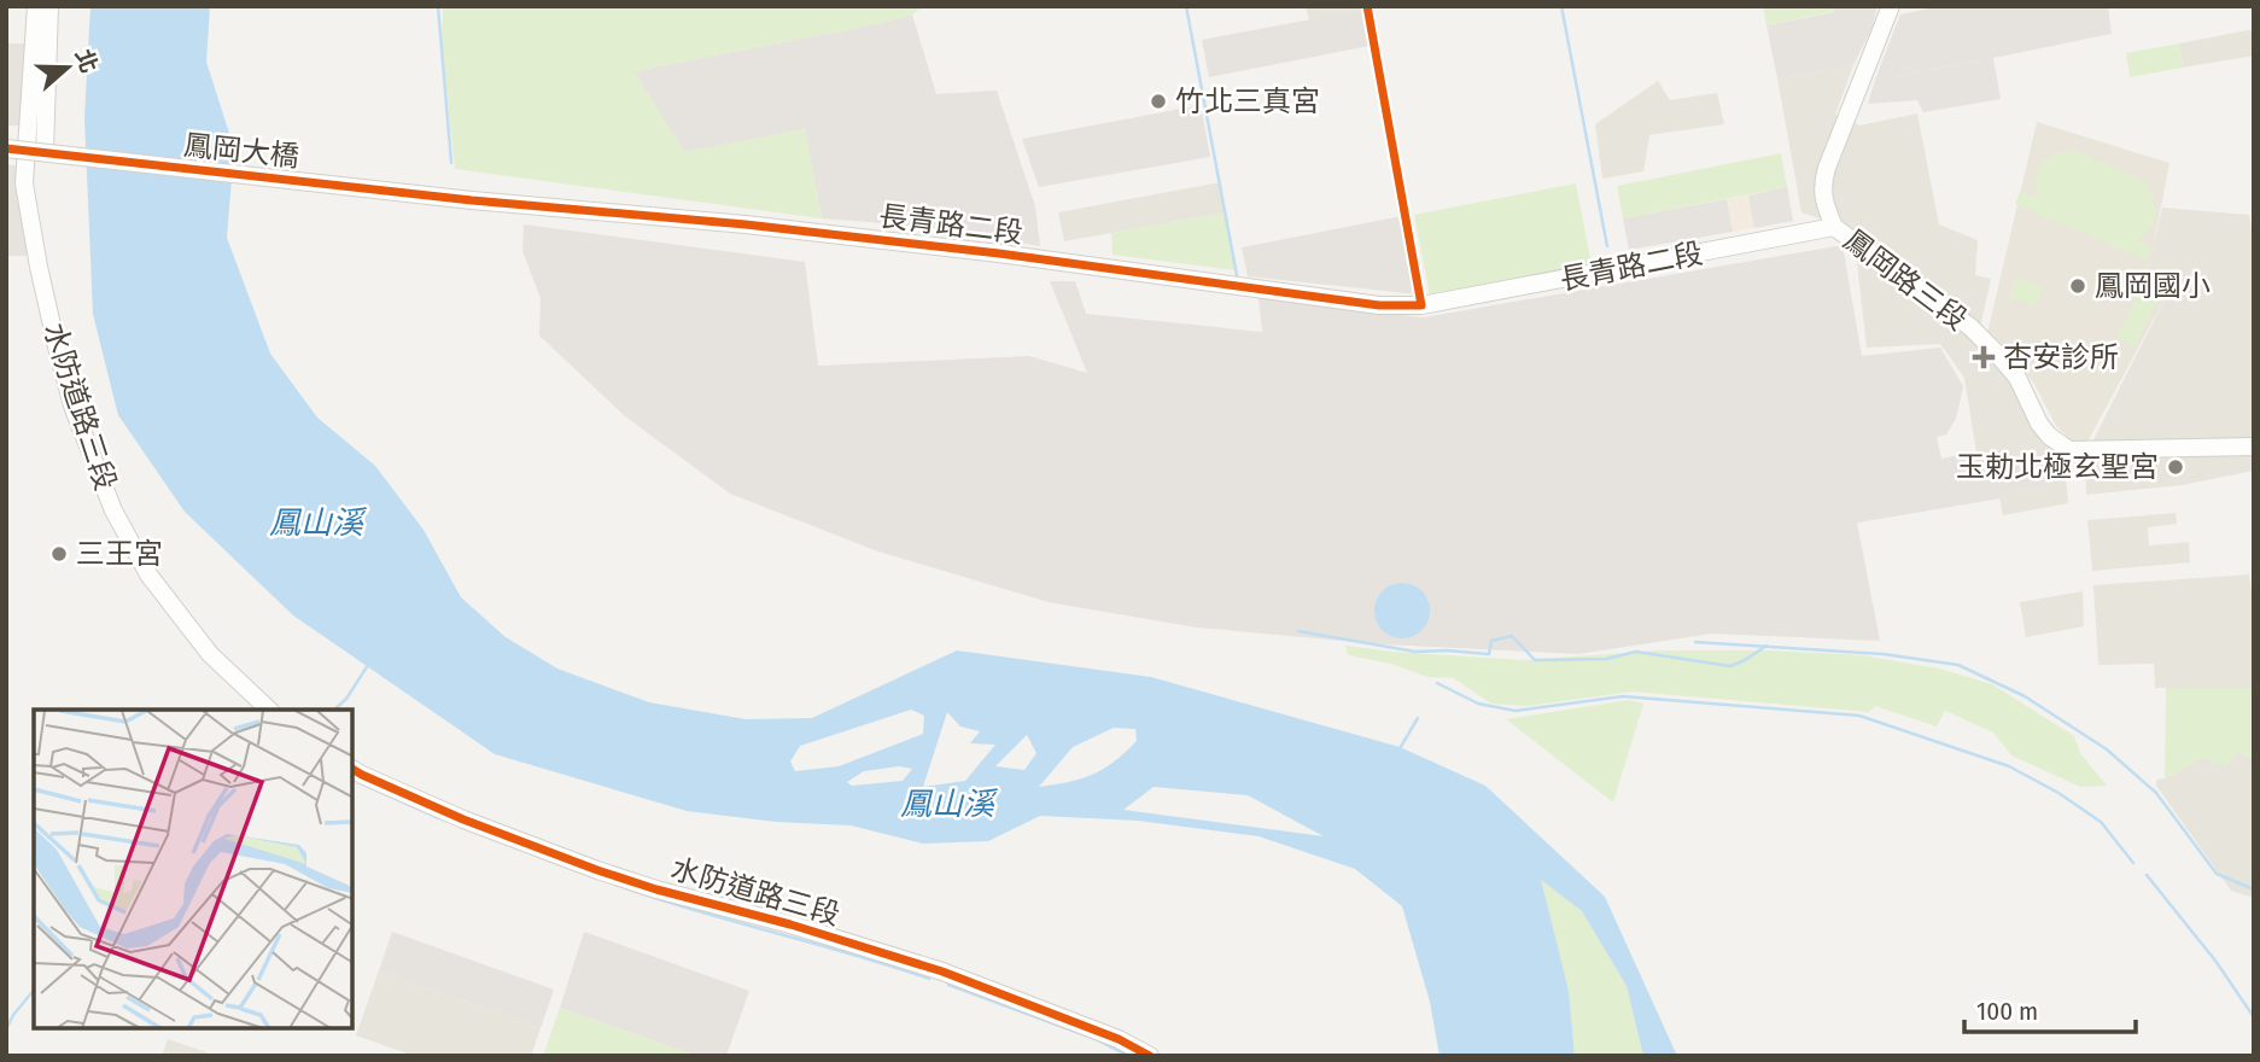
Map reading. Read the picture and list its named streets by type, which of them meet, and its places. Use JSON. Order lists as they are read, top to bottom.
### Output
{
  "streets": {
    "street": [
      "鳳岡大橋",
      "長青路二段",
      "鳳岡路三段",
      "水防道路三段"
    ]
  },
  "crossings": [
    ["鳳岡大橋", "長青路二段"],
    ["鳳岡大橋", "水防道路三段"],
    ["長青路二段", "鳳岡路三段"]
  ],
  "water": ["鳳山溪"],
  "places": {
    "other": [
      "竹北三真宮",
      "鳳岡國小",
      "玉勅北極玄聖宮",
      "三王宮"
    ],
    "health": ["杏安診所"]
  },
  "scale_bar": "100 m",
  "north": "right"
}
